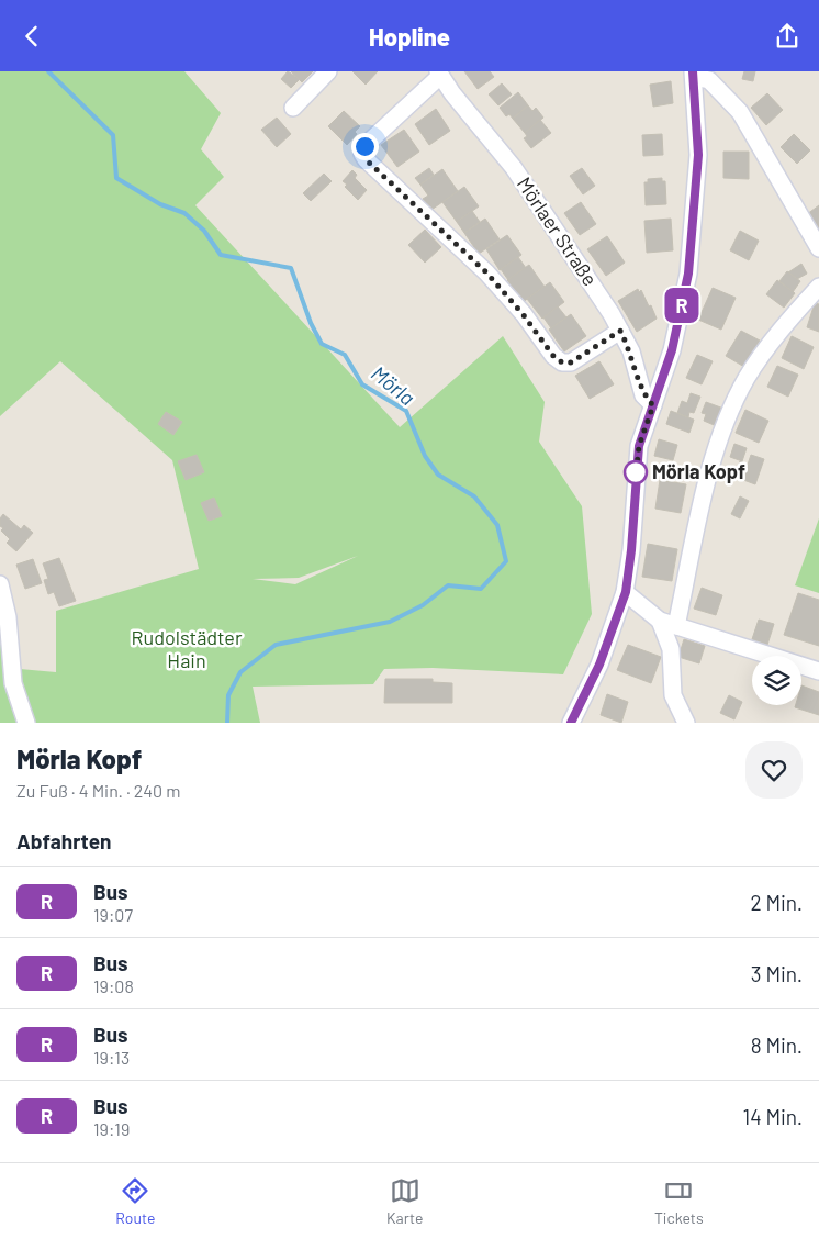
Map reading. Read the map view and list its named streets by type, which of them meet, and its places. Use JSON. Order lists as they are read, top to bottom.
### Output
{
  "streets": {
    "street": ["Mörlaer Straße"]
  },
  "water": ["Mörla"],
  "parks": ["Rudolstädter Hain"],
  "places": ["Mörla Kopf"],
  "lines": ["bus line R"],
  "page": {
    "header": "Hopline",
    "on_map": "R",
    "heading": [
      ["Mörla Kopf", "Zu Fuß · 4 Min. · 240 m"],
      "Abfahrten"
    ],
    "list": [
      {
        "mark": "R",
        "name": "Bus",
        "note": "19:07",
        "value": "2 Min."
      },
      {
        "mark": "R",
        "name": "Bus",
        "note": "19:08",
        "value": "3 Min."
      },
      {
        "mark": "R",
        "name": "Bus",
        "note": "19:13",
        "value": "8 Min."
      },
      {
        "mark": "R",
        "name": "Bus",
        "note": "19:19",
        "value": "14 Min."
      }
    ],
    "tabs": ["Route", "Karte", "Tickets"]
  }
}
